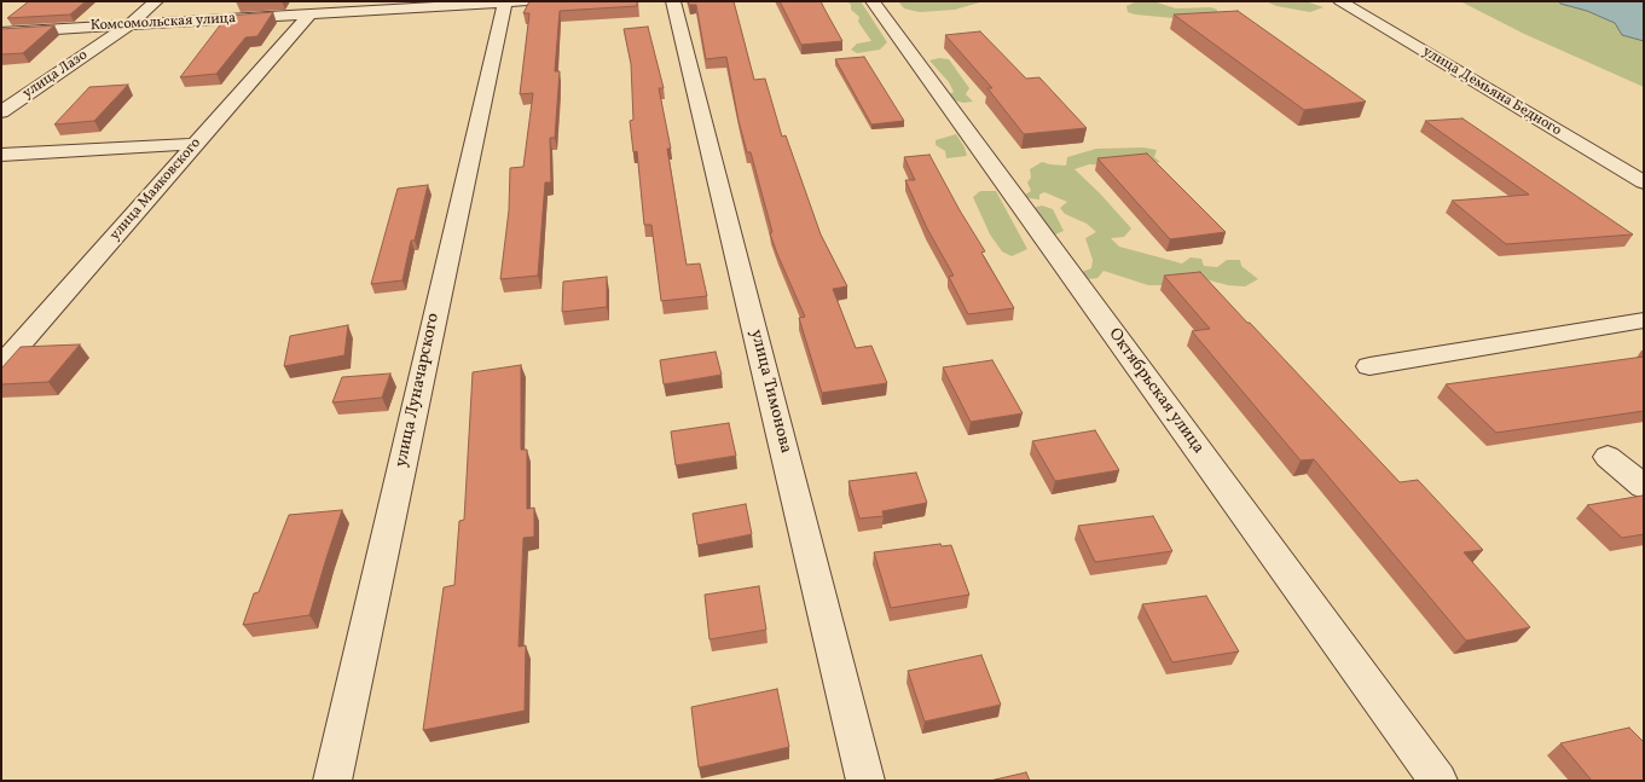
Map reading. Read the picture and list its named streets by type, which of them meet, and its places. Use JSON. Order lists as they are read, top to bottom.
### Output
{
  "streets": {
    "street": [
      "Комсомольская улица",
      "улица Лазо",
      "улица Демьяна Бедного",
      "улица Маяковского",
      "улица Луначарского",
      "улица Тимонова",
      "Октябрьская улица"
    ]
  },
  "crossings": [
    ["Комсомольская улица", "улица Лазо"],
    ["Комсомольская улица", "улица Маяковского"],
    ["Комсомольская улица", "улица Луначарского"]
  ]
}
